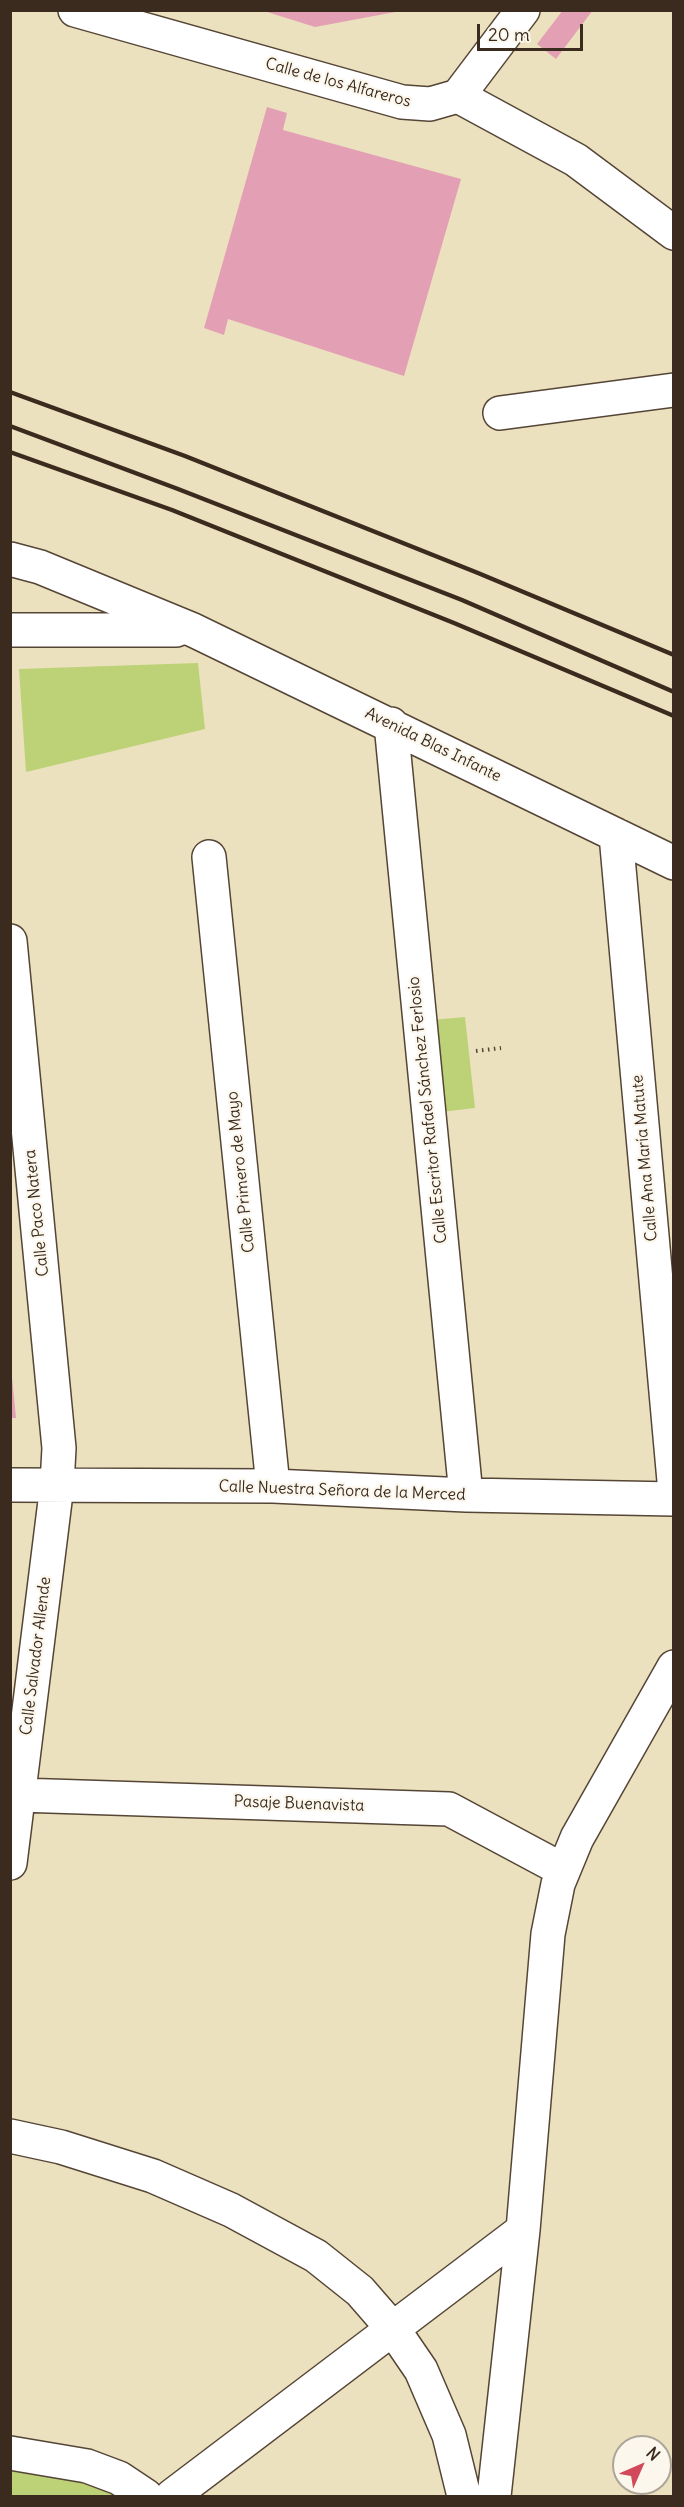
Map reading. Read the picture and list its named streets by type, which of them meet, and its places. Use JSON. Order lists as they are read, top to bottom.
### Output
{
  "streets": {
    "street": [
      "Calle de los Alfareros",
      "Avenida Blas Infante",
      "Calle Escritor Rafael Sánchez Ferlosio",
      "Calle Ana María Matute",
      "Calle Primero de Mayo",
      "Calle Paco Natera",
      "Calle Nuestra Señora de la Merced",
      "Calle Salvador Allende",
      "Pasaje Buenavista"
    ]
  },
  "crossings": [
    ["Avenida Blas Infante", "Calle Escritor Rafael Sánchez Ferlosio"],
    ["Avenida Blas Infante", "Calle Ana María Matute"],
    ["Calle Escritor Rafael Sánchez Ferlosio", "Calle Nuestra Señora de la Merced"],
    ["Calle Primero de Mayo", "Calle Nuestra Señora de la Merced"],
    ["Calle Paco Natera", "Calle Nuestra Señora de la Merced"],
    ["Calle Paco Natera", "Calle Salvador Allende"],
    ["Calle Nuestra Señora de la Merced", "Calle Salvador Allende"],
    ["Calle Salvador Allende", "Pasaje Buenavista"]
  ],
  "scale_bar": "20 m",
  "north": "top right"
}
